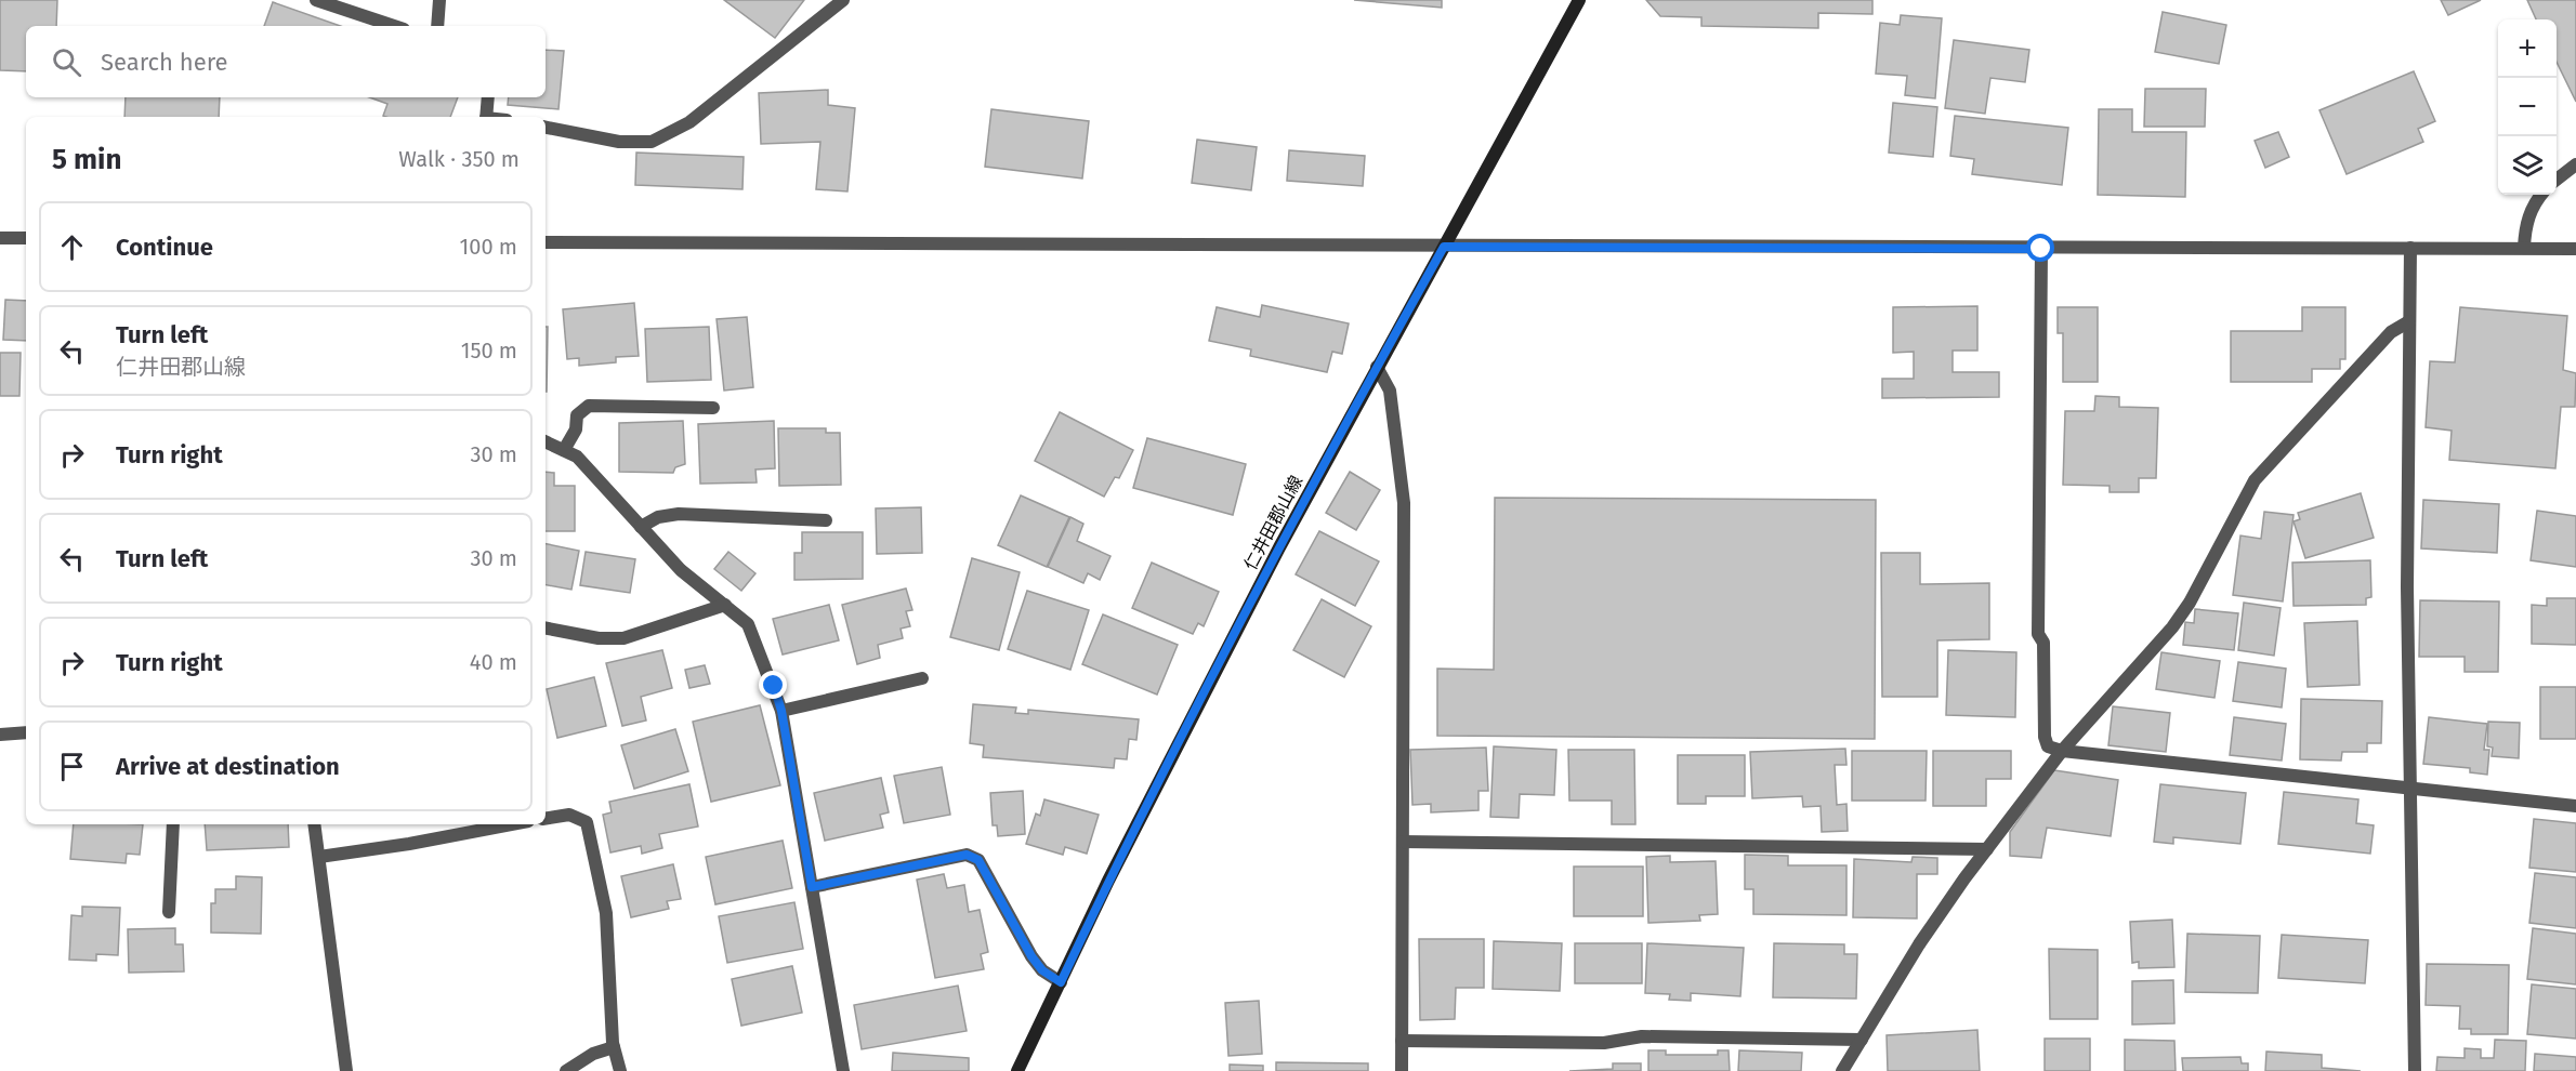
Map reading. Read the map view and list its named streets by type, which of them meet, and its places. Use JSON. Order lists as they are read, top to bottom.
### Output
{
  "streets": {
    "main road": ["仁井田郡山線"]
  },
  "page": {
    "map_buttons": ["+", "−"],
    "search": "Search here",
    "heading": ["5 min", "Walk · 350 m"],
    "list": [
      ["Continue", "100 m"],
      ["Turn left", "仁井田郡山線", "150 m"],
      ["Turn right", "30 m"],
      ["Turn left", "30 m"],
      ["Turn right", "40 m"],
      "Arrive at destination"
    ]
  }
}
